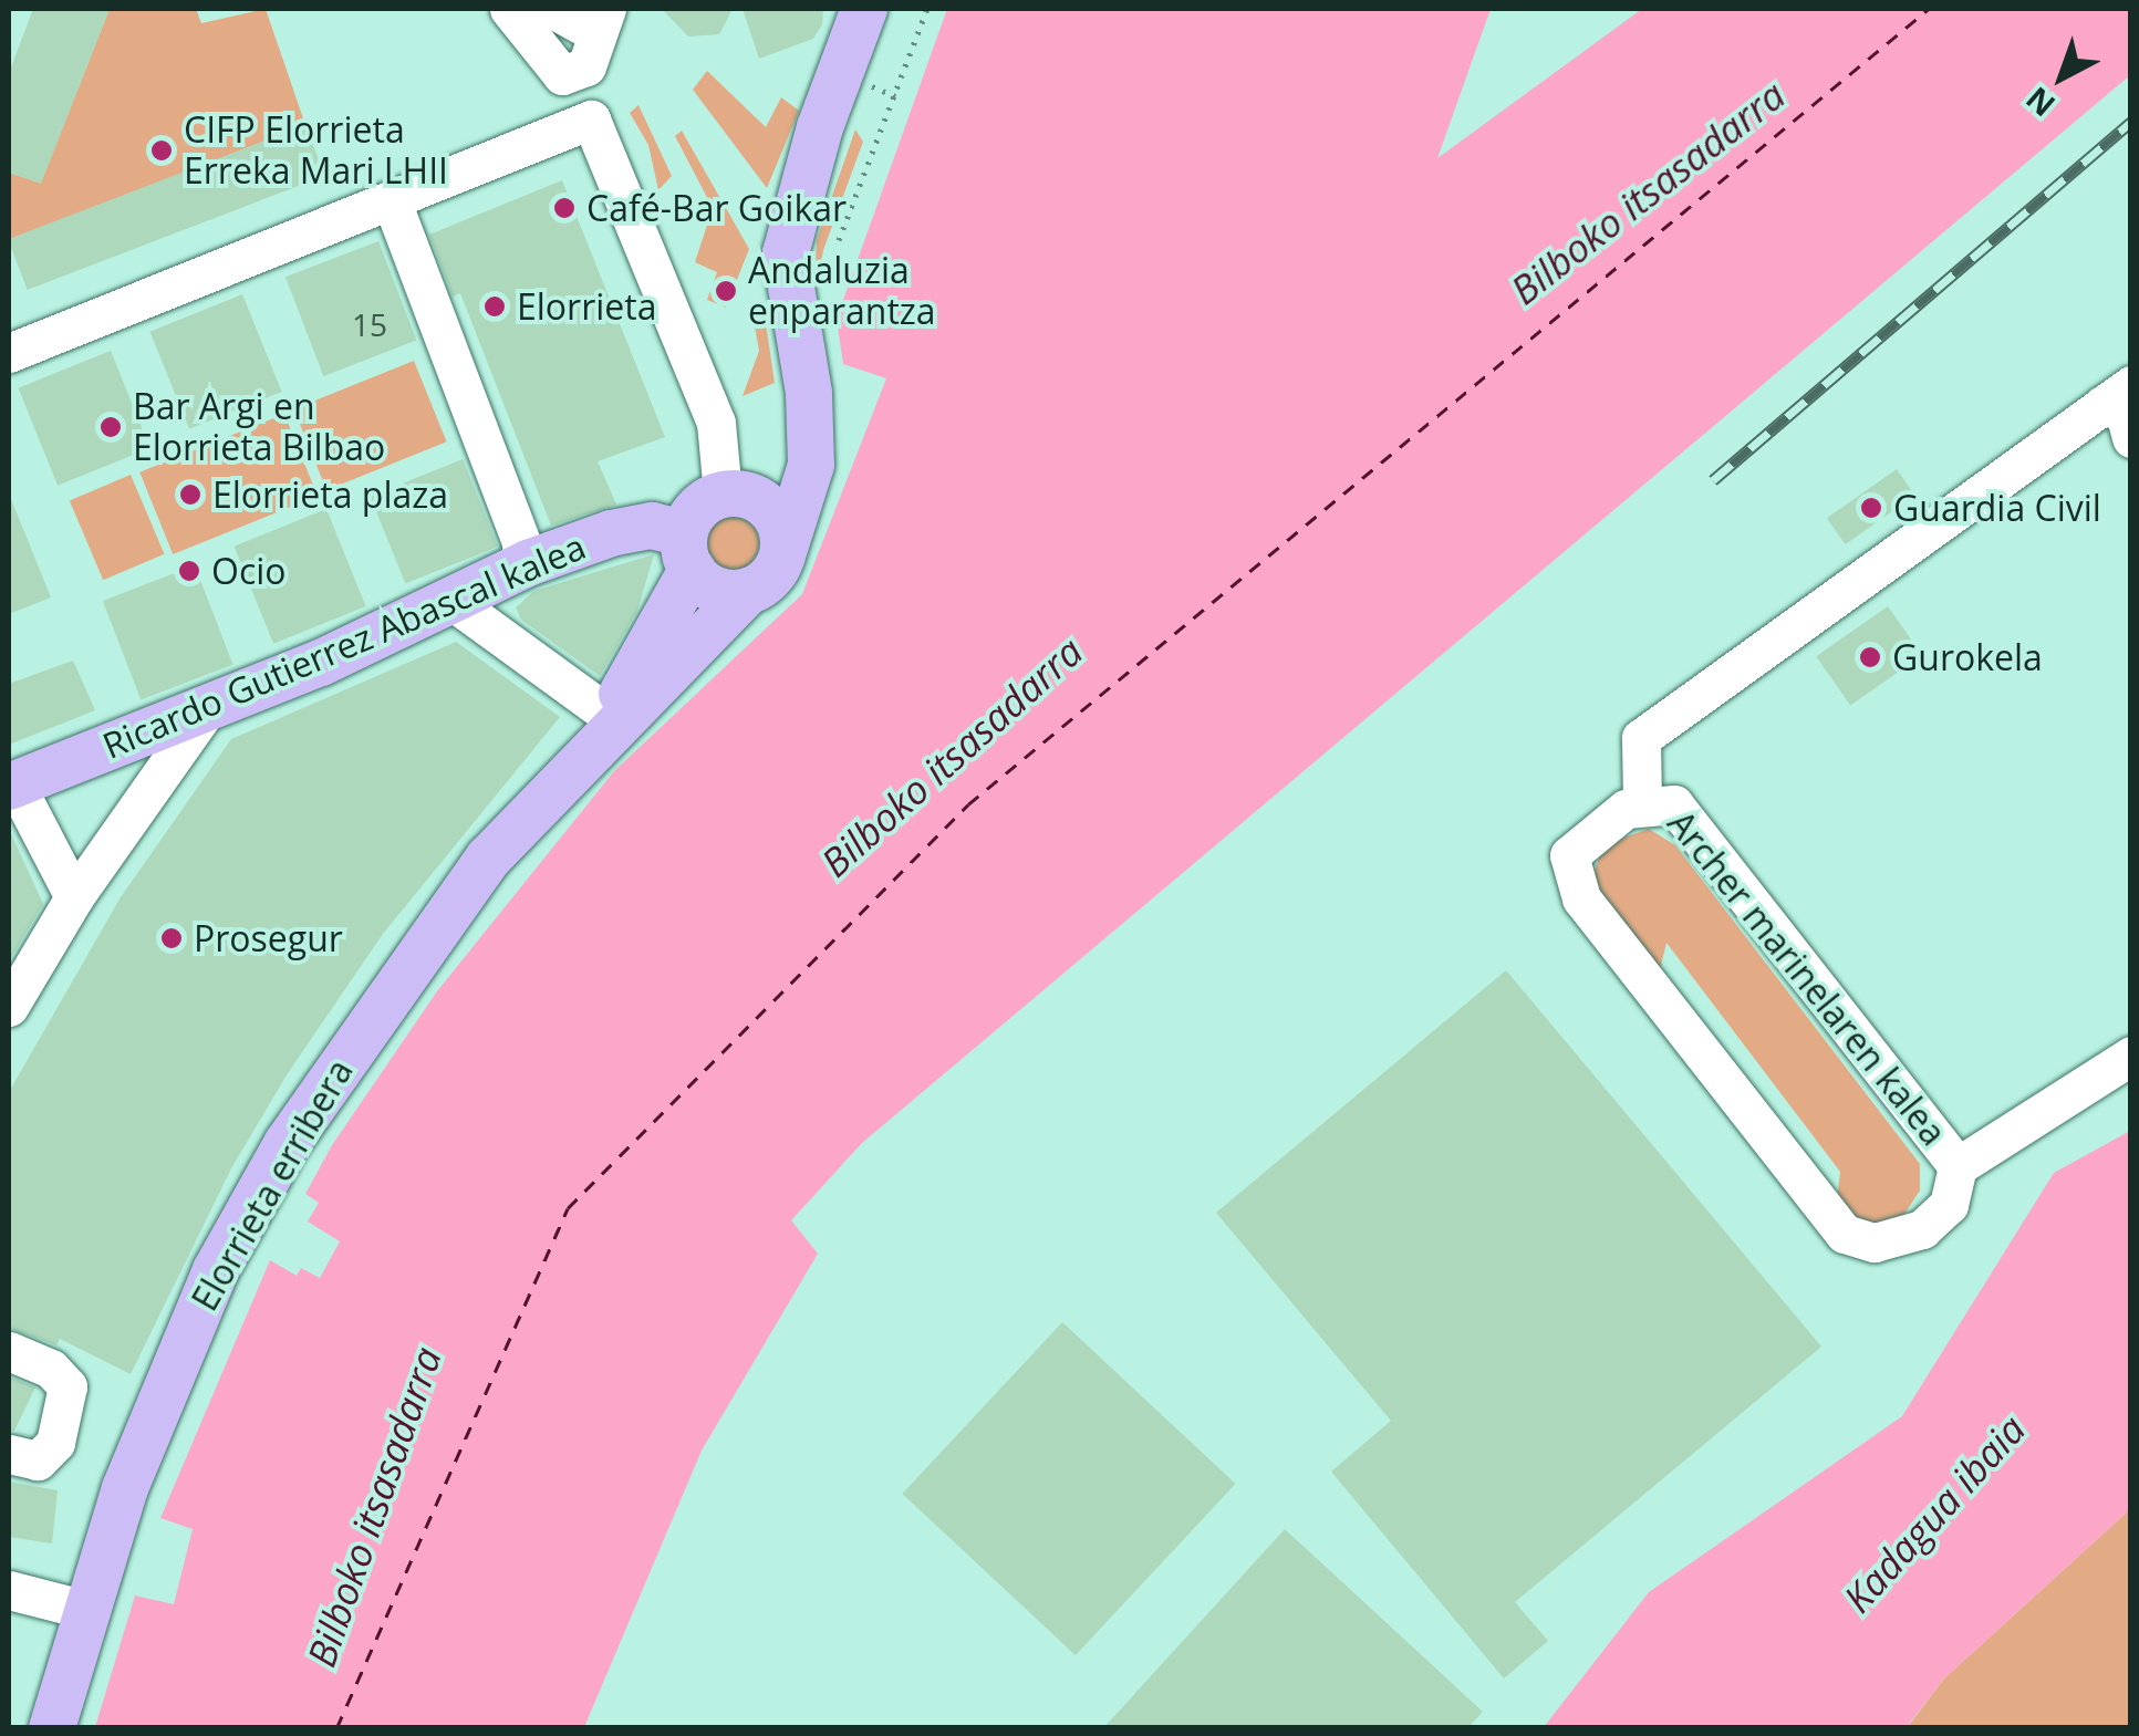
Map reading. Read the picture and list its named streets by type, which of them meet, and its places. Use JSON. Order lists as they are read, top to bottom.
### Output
{
  "streets": {
    "main road": ["Ricardo Gutierrez Abascal kalea", "Elorrieta erribera"],
    "street": ["Archer marinelaren kalea"]
  },
  "water": ["Bilboko itsasadarra", "Kadagua ibaia"],
  "places": [
    "CIFP Elorrieta Erreka Mari LHII",
    "Café-Bar Goikar",
    "Andaluzia enparantza",
    "Elorrieta",
    "Bar Argi en Elorrieta Bilbao",
    "Elorrieta plaza",
    "Guardia Civil",
    "Ocio",
    "Gurokela",
    "Prosegur"
  ],
  "house_numbers": ["15"],
  "north": "bottom left"
}
